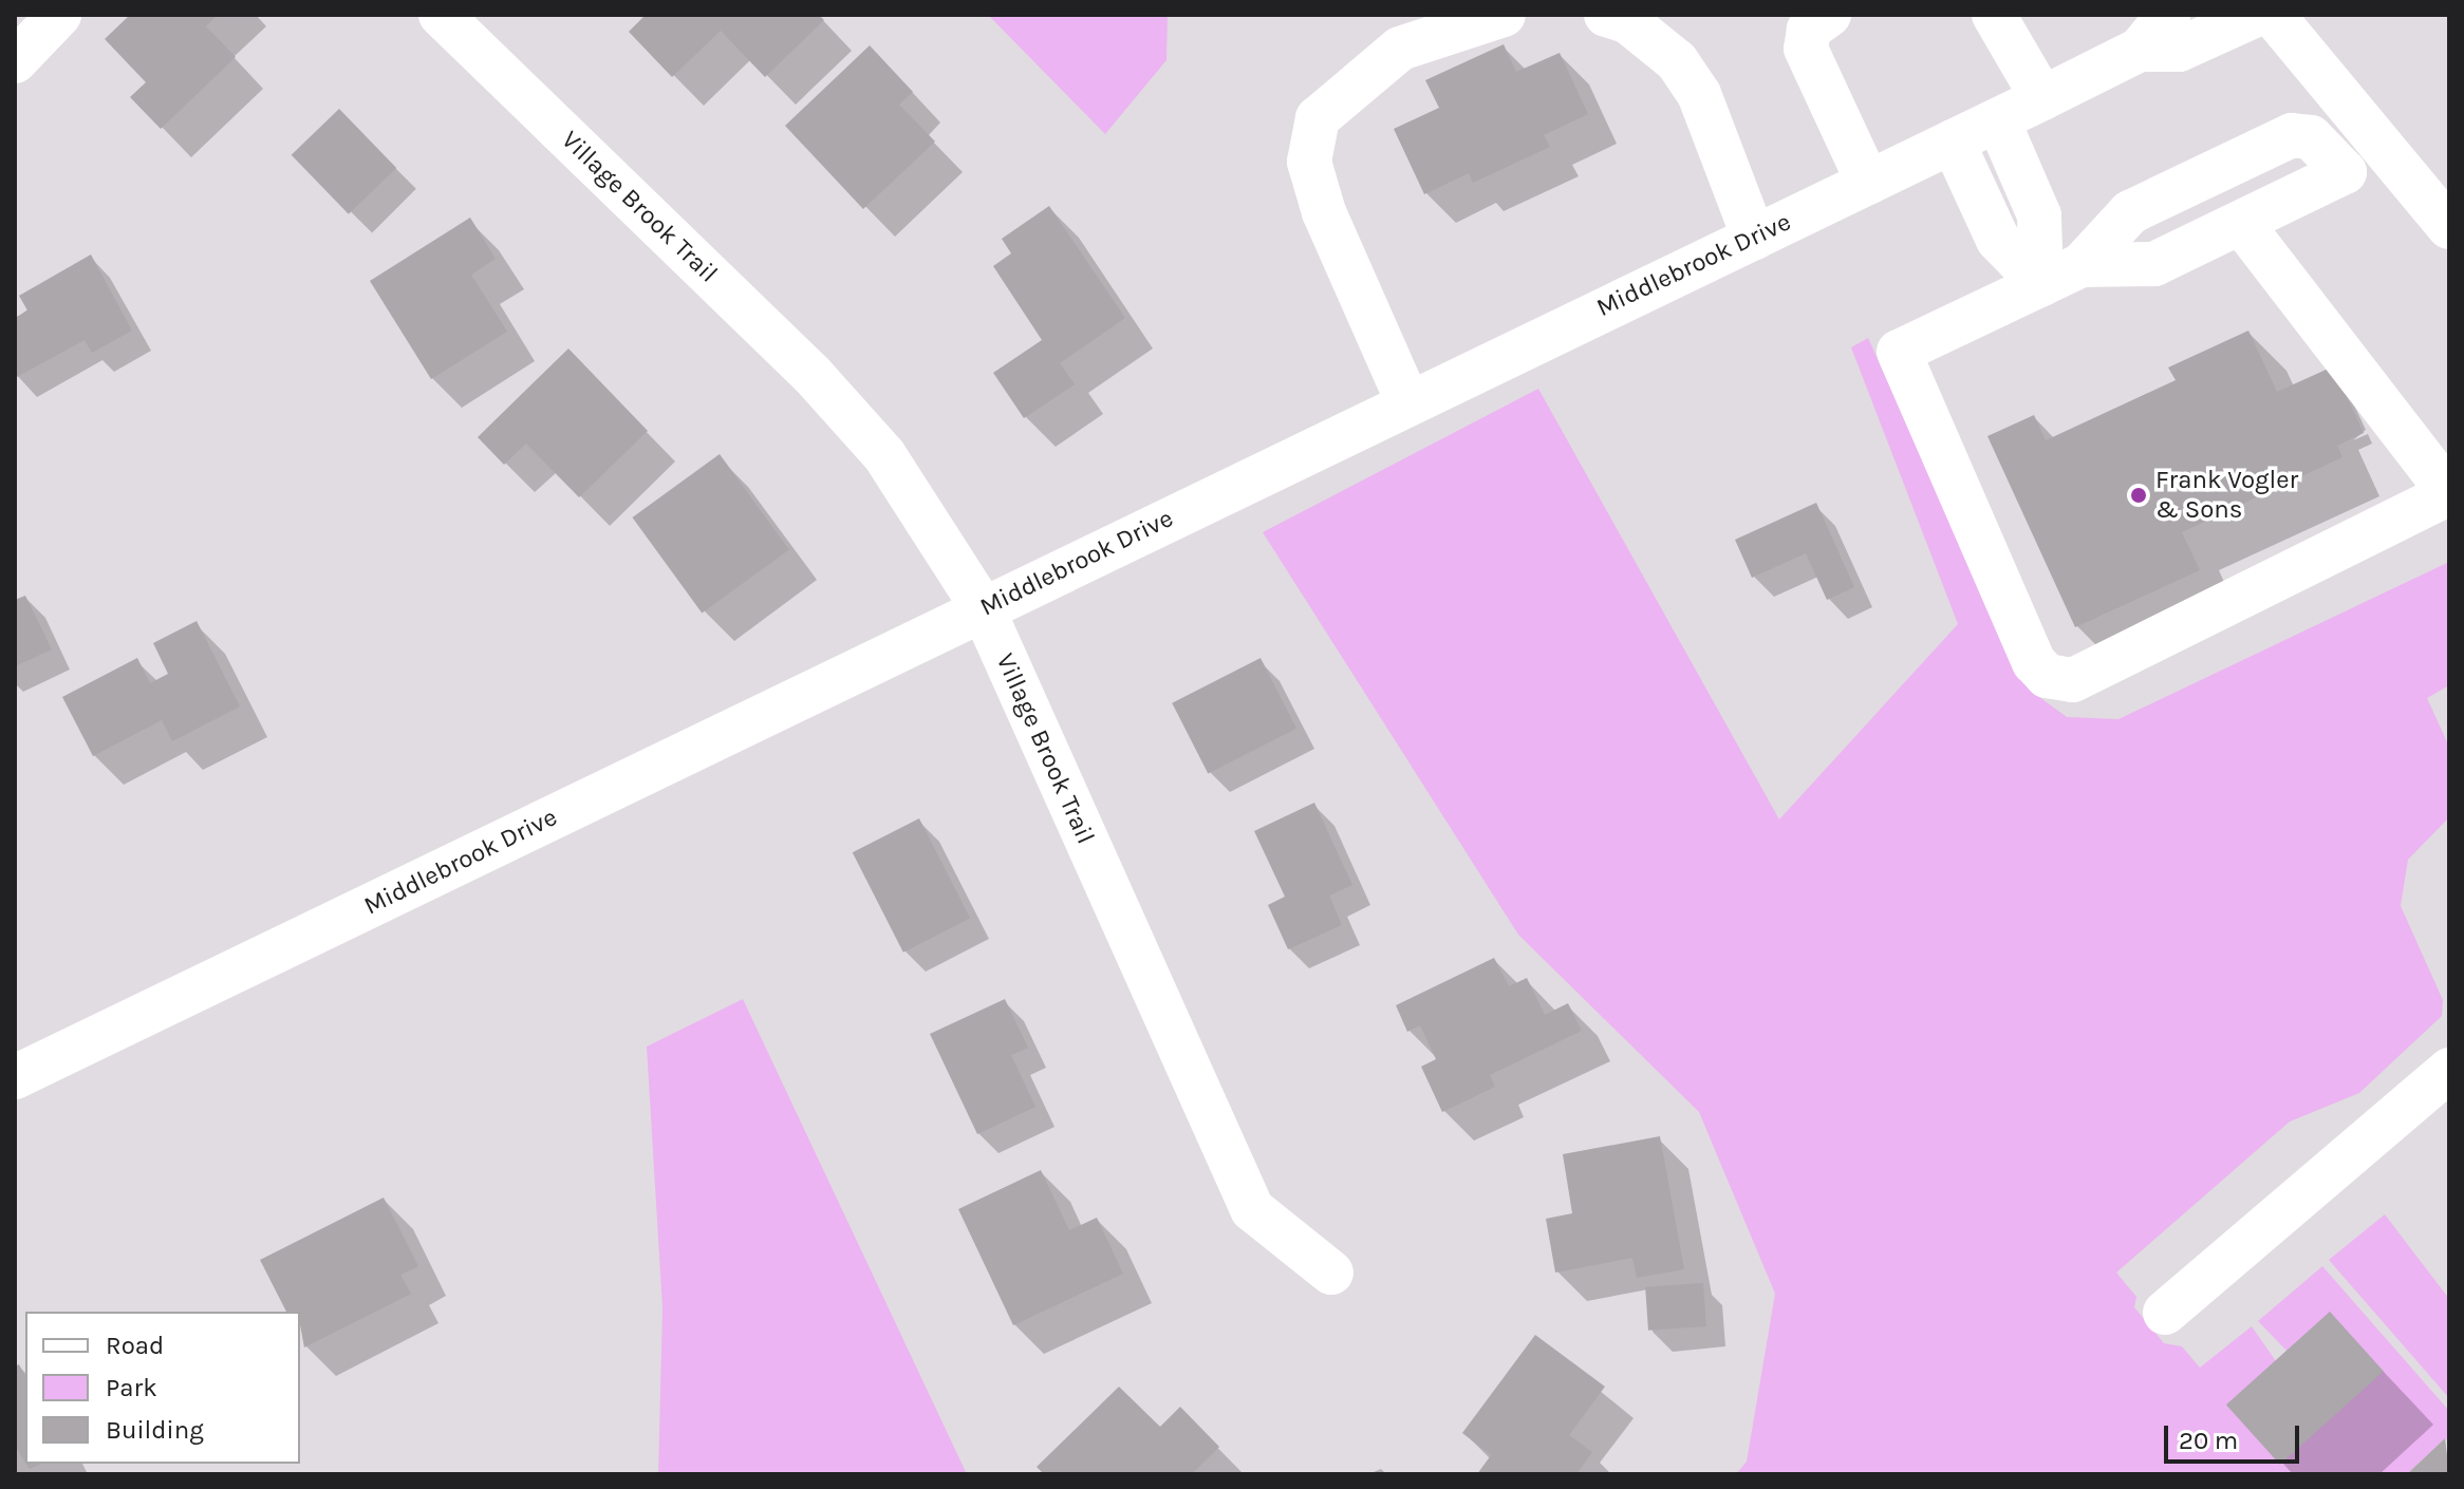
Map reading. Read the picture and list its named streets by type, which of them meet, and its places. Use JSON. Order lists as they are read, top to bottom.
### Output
{
  "streets": {
    "street": ["Village Brook Trail", "Middlebrook Drive"]
  },
  "crossings": [
    ["Village Brook Trail", "Middlebrook Drive"]
  ],
  "places": ["Frank Vogler & Sons"],
  "legend": ["Road", "Park", "Building"],
  "scale_bar": "20 m"
}
